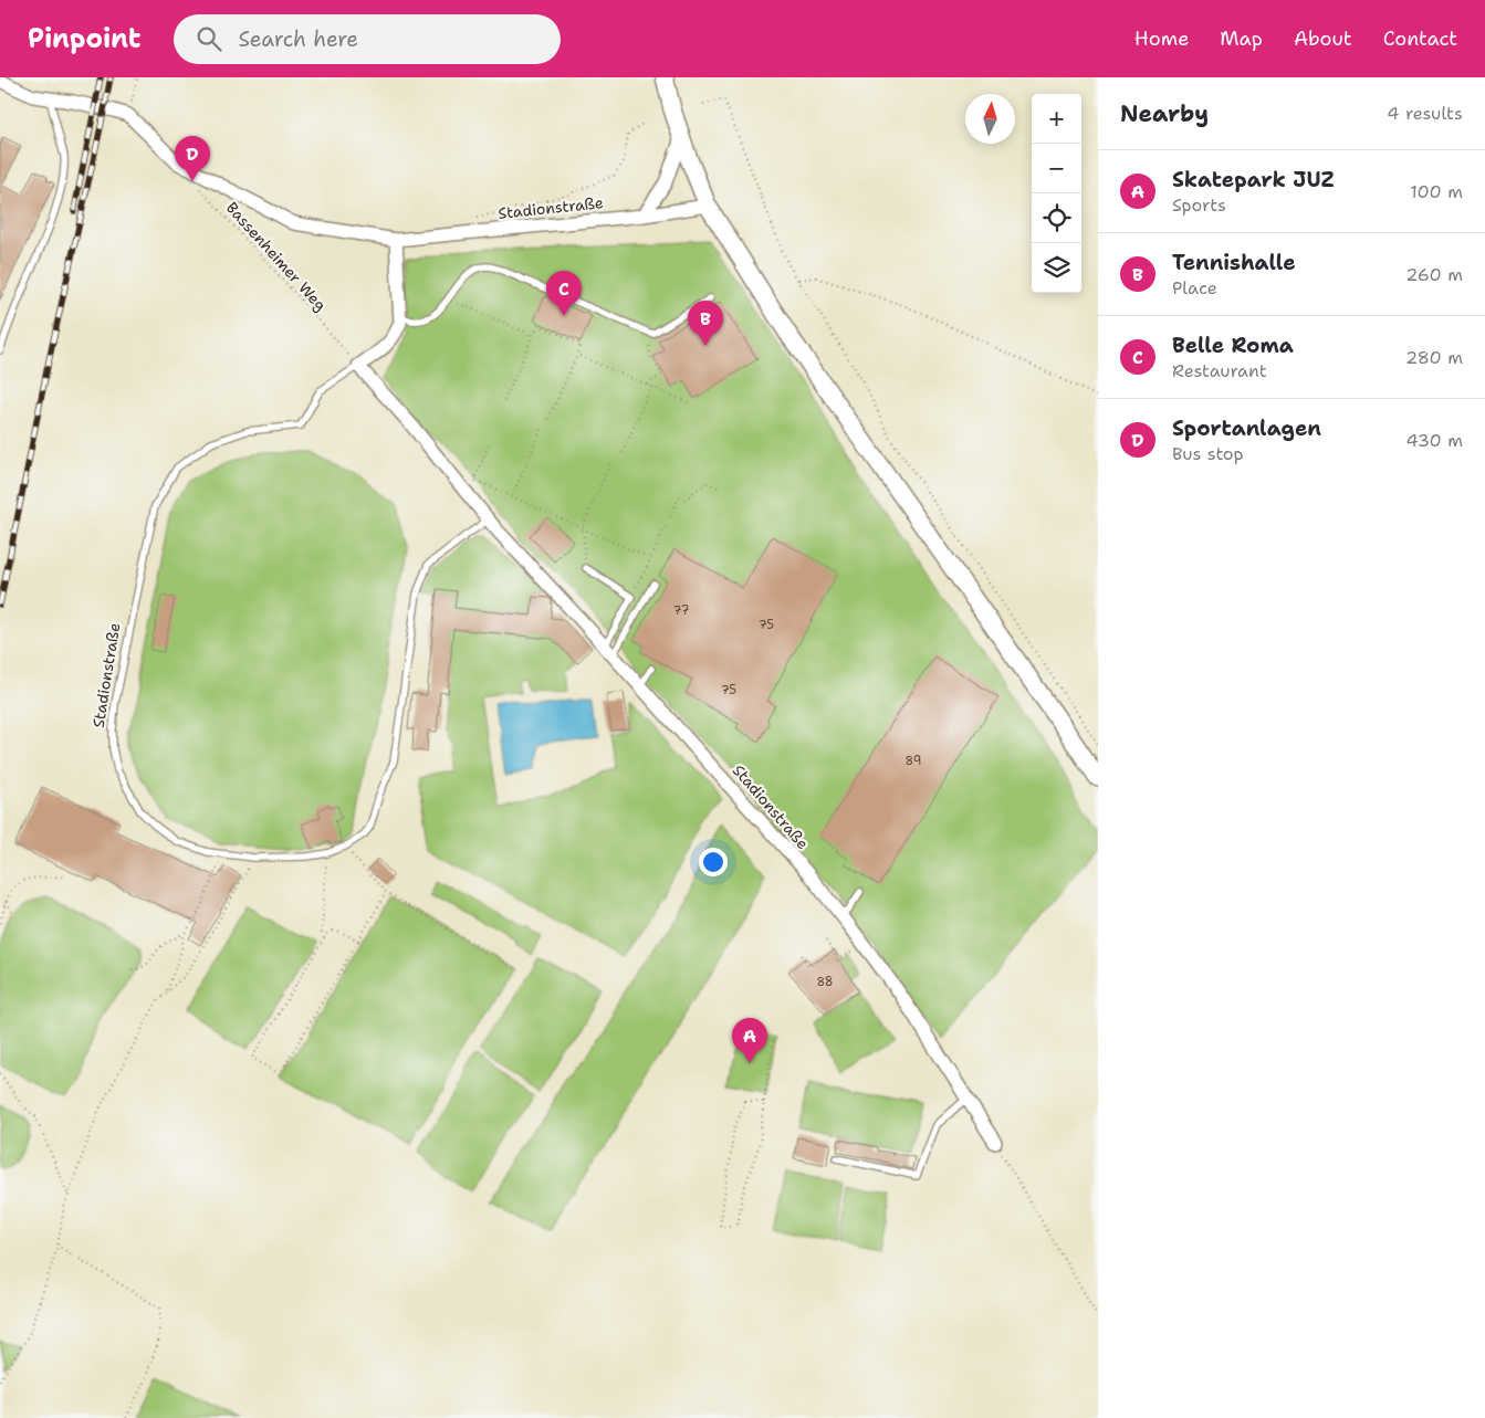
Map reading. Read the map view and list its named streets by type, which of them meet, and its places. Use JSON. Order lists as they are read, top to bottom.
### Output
{
  "streets": {
    "street": ["Stadionstraße"],
    "path": ["Bassenheimer Weg"]
  },
  "crossings": [
    ["Stadionstraße", "Bassenheimer Weg"]
  ],
  "house_numbers": [
    "77",
    "75",
    "75",
    "89",
    "88"
  ],
  "north": "top",
  "page": {
    "header": "Pinpoint",
    "search": "Search here",
    "nav": [
      "Home",
      "Map",
      "About",
      "Contact"
    ],
    "heading": ["Nearby", "4 results"],
    "map_buttons": ["+", "−"],
    "pins": [
      "D",
      "C",
      "B",
      "A"
    ],
    "list": [
      {
        "mark": "A",
        "name": "Skatepark JUZ",
        "note": "Sports",
        "value": "100 m"
      },
      {
        "mark": "B",
        "name": "Tennishalle",
        "note": "Place",
        "value": "260 m"
      },
      {
        "mark": "C",
        "name": "Belle Roma",
        "note": "Restaurant",
        "value": "280 m"
      },
      {
        "mark": "D",
        "name": "Sportanlagen",
        "note": "Bus stop",
        "value": "430 m"
      }
    ]
  }
}
